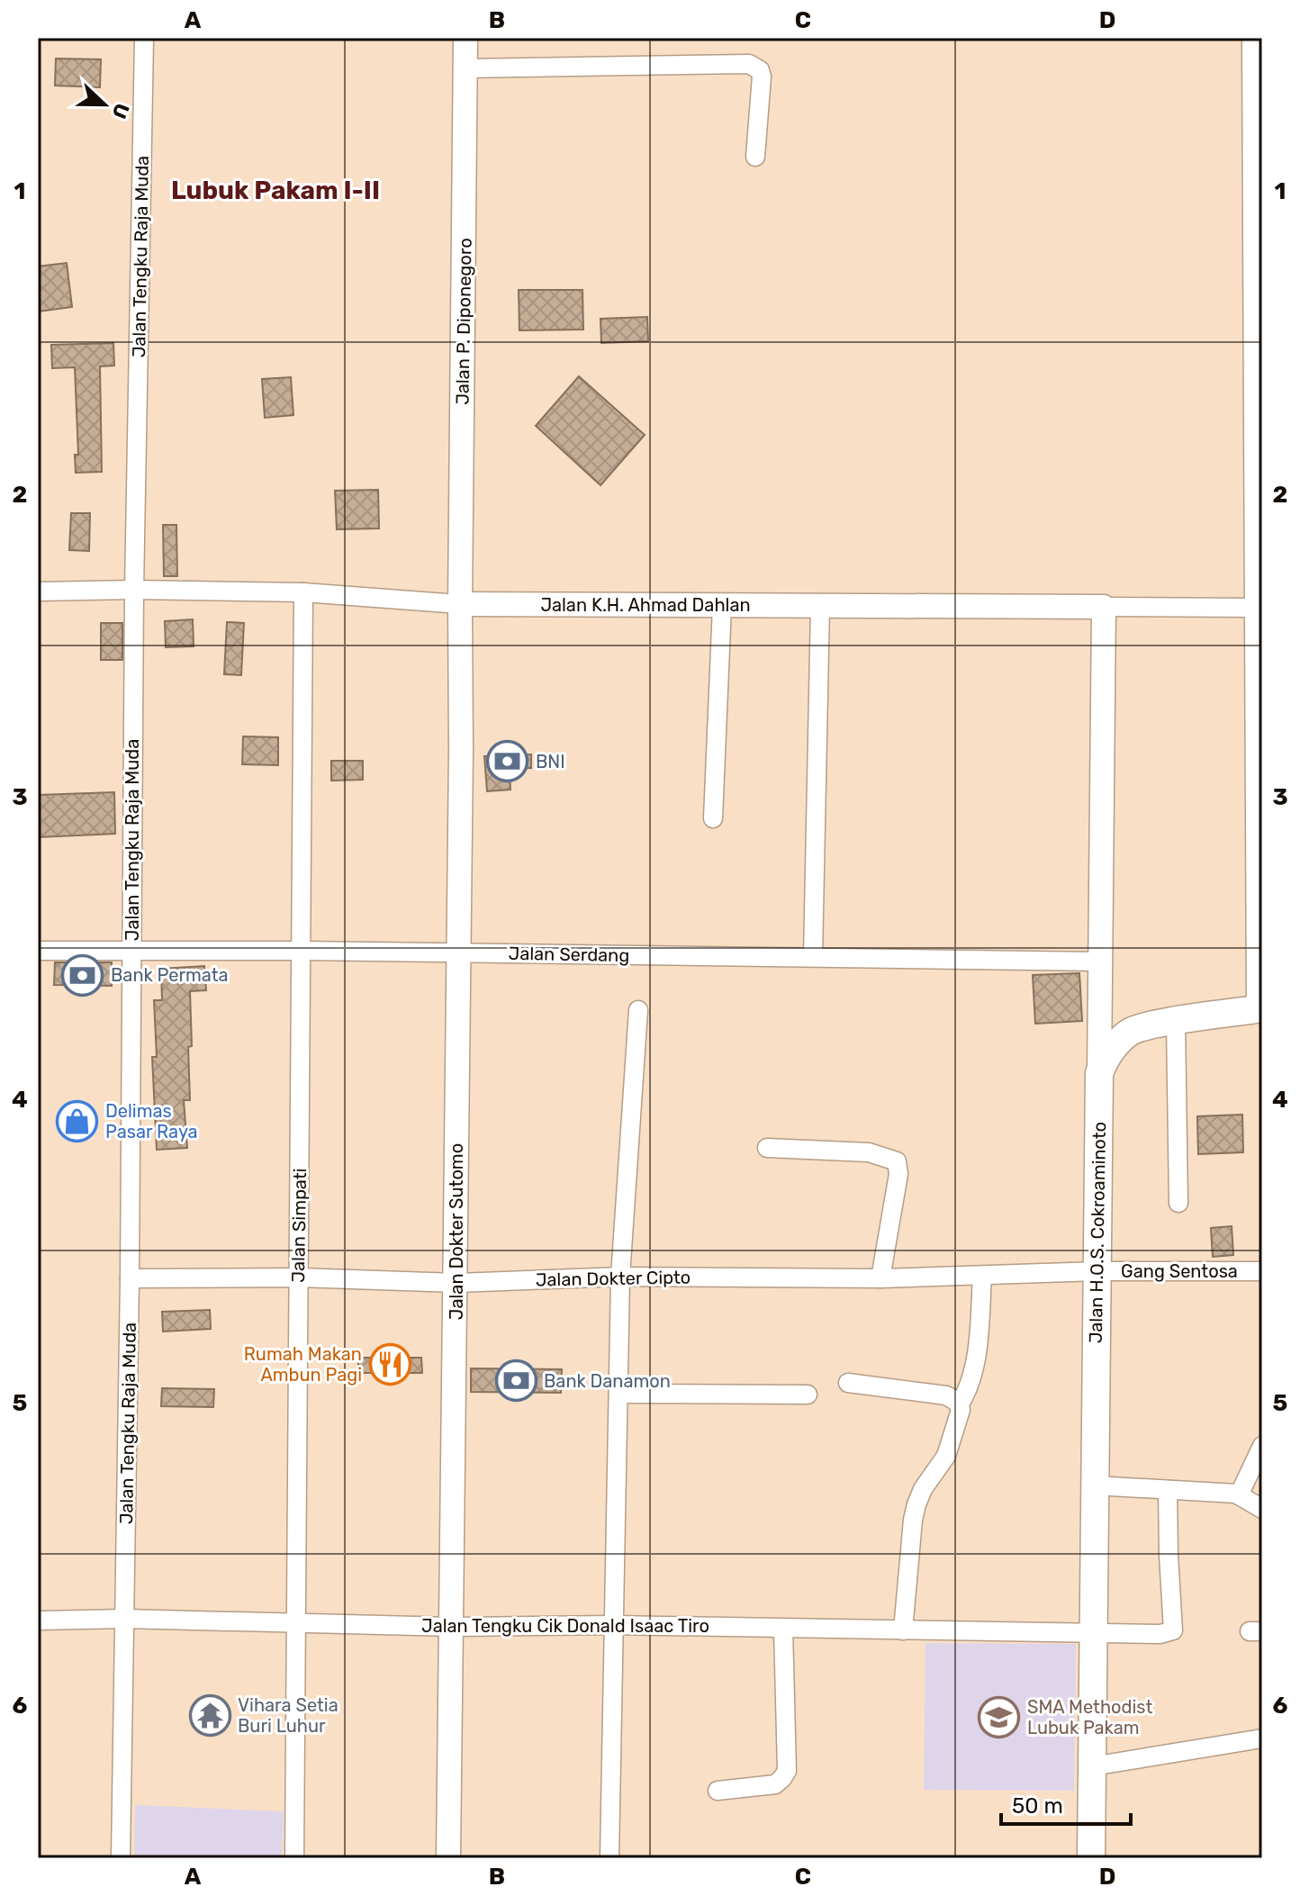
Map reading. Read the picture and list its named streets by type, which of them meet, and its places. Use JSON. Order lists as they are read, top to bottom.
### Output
{
  "streets": {
    "highway": ["Jalan H.O.S. Cokroaminoto"],
    "main road": ["Jalan P. Diponegoro", "Jalan K.H. Ahmad Dahlan", "Jalan Dokter Sutomo"],
    "street": [
      "Jalan Tengku Raja Muda",
      "Jalan Serdang",
      "Jalan Simpati",
      "Gang Sentosa",
      "Jalan Dokter Cipto",
      "Jalan Tengku Cik Donald Isaac Tiro"
    ]
  },
  "crossings": [
    ["Jalan Tengku Raja Muda", "Jalan K.H. Ahmad Dahlan"],
    ["Jalan Tengku Raja Muda", "Jalan Serdang"],
    ["Jalan Tengku Raja Muda", "Jalan Dokter Cipto"],
    ["Jalan Tengku Raja Muda", "Jalan Tengku Cik Donald Isaac Tiro"],
    ["Jalan P. Diponegoro", "Jalan K.H. Ahmad Dahlan"],
    ["Jalan P. Diponegoro", "Jalan Dokter Sutomo"],
    ["Jalan K.H. Ahmad Dahlan", "Jalan Simpati"],
    ["Jalan K.H. Ahmad Dahlan", "Jalan Dokter Sutomo"],
    ["Jalan K.H. Ahmad Dahlan", "Jalan H.O.S. Cokroaminoto"],
    ["Jalan Serdang", "Jalan Simpati"],
    ["Jalan Serdang", "Jalan Dokter Sutomo"],
    ["Jalan Serdang", "Jalan H.O.S. Cokroaminoto"],
    ["Jalan Simpati", "Jalan Dokter Cipto"],
    ["Jalan Simpati", "Jalan Tengku Cik Donald Isaac Tiro"],
    ["Jalan Dokter Sutomo", "Jalan Dokter Cipto"],
    ["Jalan Dokter Sutomo", "Jalan Tengku Cik Donald Isaac Tiro"],
    ["Jalan H.O.S. Cokroaminoto", "Gang Sentosa"],
    ["Jalan H.O.S. Cokroaminoto", "Jalan Dokter Cipto"],
    ["Jalan H.O.S. Cokroaminoto", "Jalan Tengku Cik Donald Isaac Tiro"],
    ["Gang Sentosa", "Jalan Dokter Cipto"]
  ],
  "districts": ["Lubuk Pakam I-II"],
  "places": {
    "bank": ["BNI", "Bank Permata", "Bank Danamon"],
    "shop": ["Delimas Pasar Raya"],
    "restaurant": ["Rumah Makan Ambun Pagi"],
    "temple": ["Vihara Setia Buri Luhur"],
    "school or university": ["SMA Methodist Lubuk Pakam"]
  },
  "scale_bar": "50 m",
  "north": "right",
  "grid": {
    "columns": [
      "A",
      "B",
      "C",
      "D"
    ],
    "rows": [
      "1",
      "2",
      "3",
      "4",
      "5",
      "6"
    ]
  }
}
